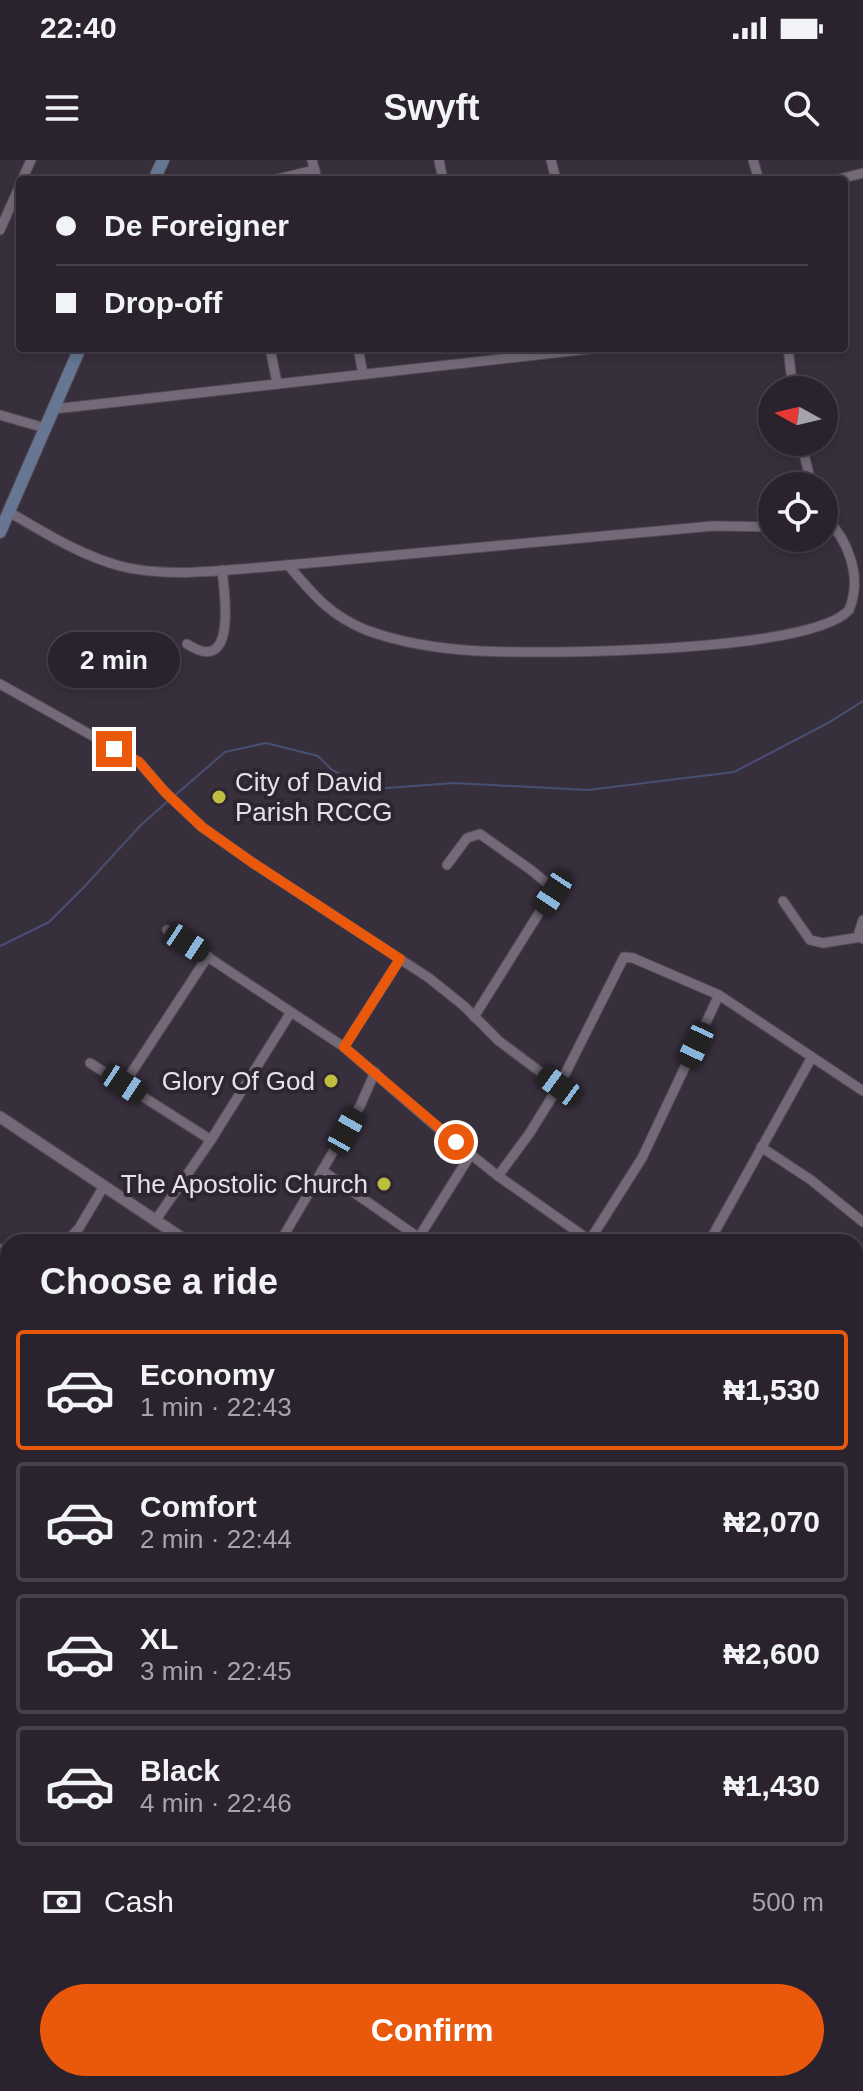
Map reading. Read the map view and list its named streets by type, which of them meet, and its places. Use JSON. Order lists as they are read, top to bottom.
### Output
{
  "places": ["City of David Parish RCCG", "Glory Of God", "The Apostolic Church"],
  "north": "left",
  "page": {
    "status": "22:40",
    "header": "Swyft",
    "banner": ["De Foreigner", "Drop-off"],
    "bubble": "2 min",
    "heading": "Choose a ride",
    "list": [
      {
        "name": "Economy",
        "note": "1 min · 22:43",
        "value": "₦1,530"
      },
      {
        "name": "Comfort",
        "note": "2 min · 22:44",
        "value": "₦2,070"
      },
      {
        "name": "XL",
        "note": "3 min · 22:45",
        "value": "₦2,600"
      },
      {
        "name": "Black",
        "note": "4 min · 22:46",
        "value": "₦1,430"
      }
    ],
    "pay": ["Cash", "500 m"],
    "buttons": "Confirm"
  }
}
